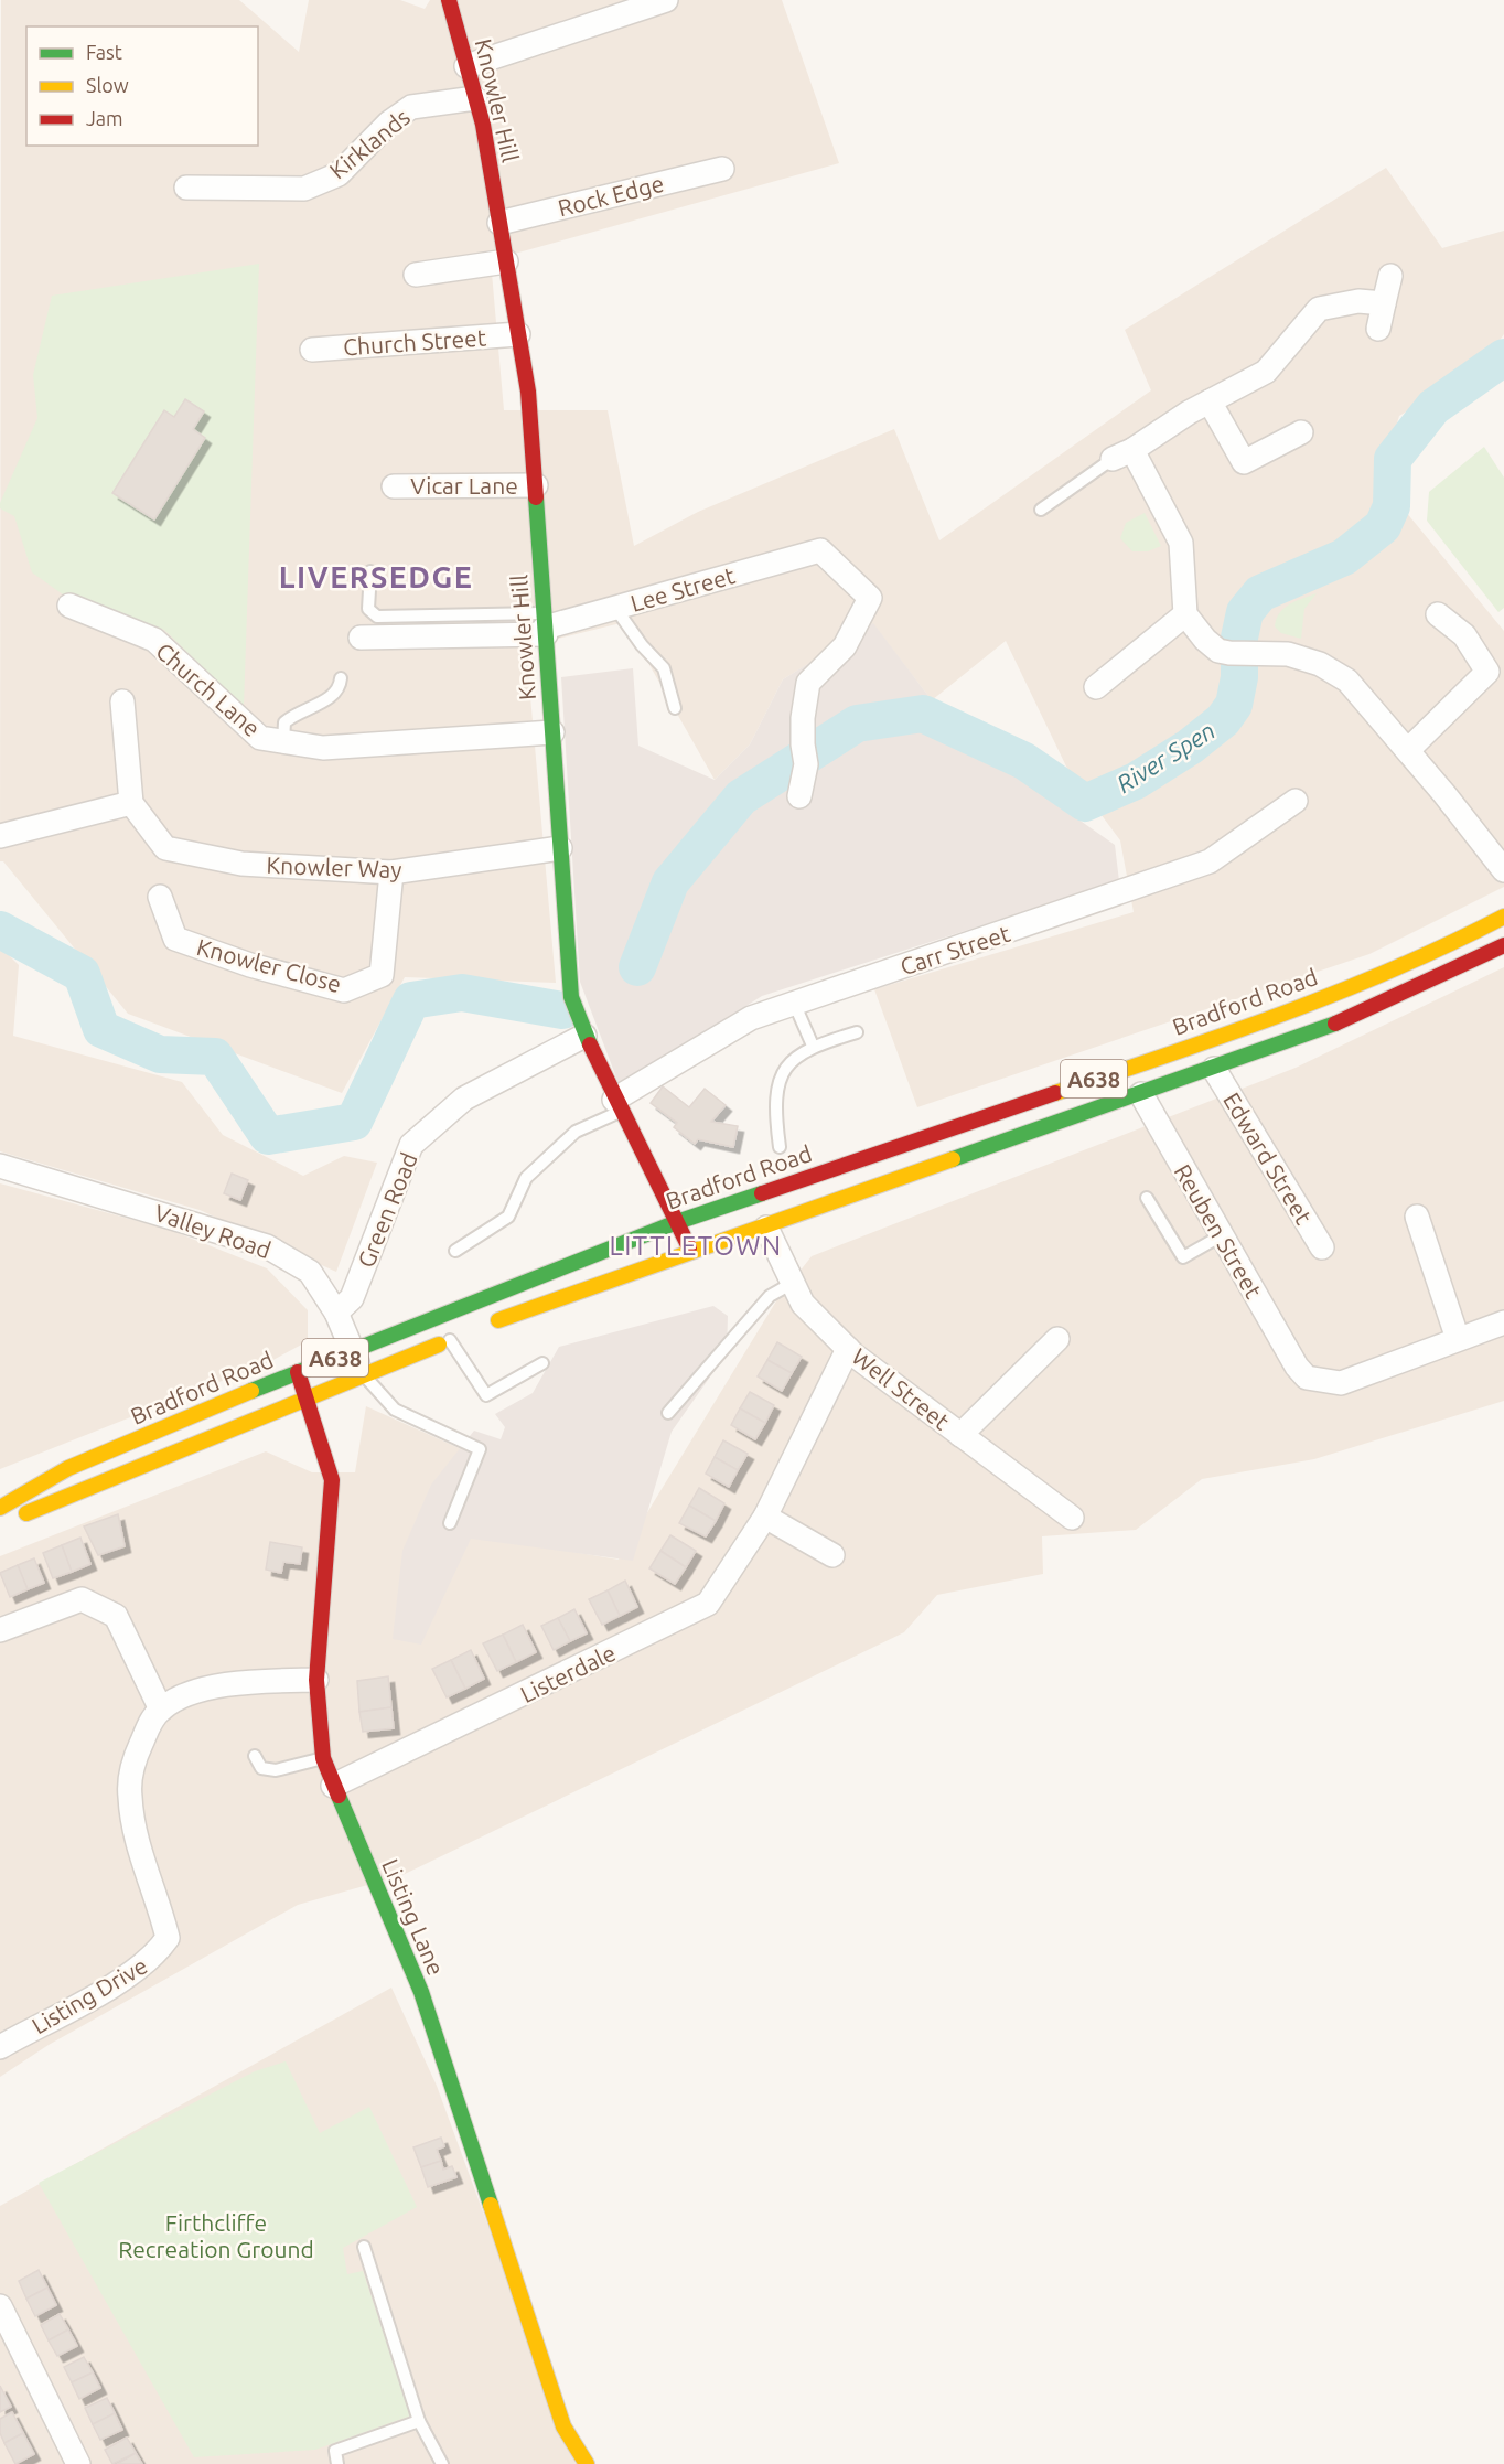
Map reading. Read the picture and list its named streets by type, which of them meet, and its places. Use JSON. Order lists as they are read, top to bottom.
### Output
{
  "streets": {
    "main road": [
      "Knowler Hill",
      "Bradford Road",
      "A638",
      "Listing Lane"
    ],
    "street": [
      "Kirklands",
      "Rock Edge",
      "Church Street",
      "Vicar Lane",
      "Lee Street",
      "Church Lane",
      "Knowler Way",
      "Carr Street",
      "Knowler Close",
      "Edward Street",
      "Green Road",
      "Valley Road",
      "Reuben Street",
      "Well Street",
      "Listerdale",
      "Listing Drive"
    ]
  },
  "crossings": [
    ["Knowler Hill", "Kirklands"],
    ["Knowler Hill", "Rock Edge"],
    ["Knowler Hill", "Church Street"],
    ["Knowler Hill", "Vicar Lane"],
    ["Knowler Hill", "Lee Street"],
    ["Knowler Hill", "Church Lane"],
    ["Knowler Hill", "Knowler Way"],
    ["Knowler Hill", "Carr Street"],
    ["Knowler Hill", "Bradford Road"],
    ["Knowler Hill", "A638"],
    ["Knowler Hill", "Green Road"],
    ["Knowler Way", "Knowler Close"],
    ["Bradford Road", "Valley Road"],
    ["Bradford Road", "Listing Lane"],
    ["A638", "Edward Street"],
    ["A638", "Valley Road"],
    ["A638", "Reuben Street"],
    ["A638", "Well Street"],
    ["A638", "Listing Lane"],
    ["Green Road", "Valley Road"],
    ["Well Street", "Listerdale"],
    ["Listerdale", "Listing Lane"]
  ],
  "districts": ["LIVERSEDGE", "LITTLETOWN"],
  "water": ["River Spen"],
  "parks": ["Firthcliffe Recreation Ground"],
  "legend": ["Fast", "Slow", "Jam"]
}
